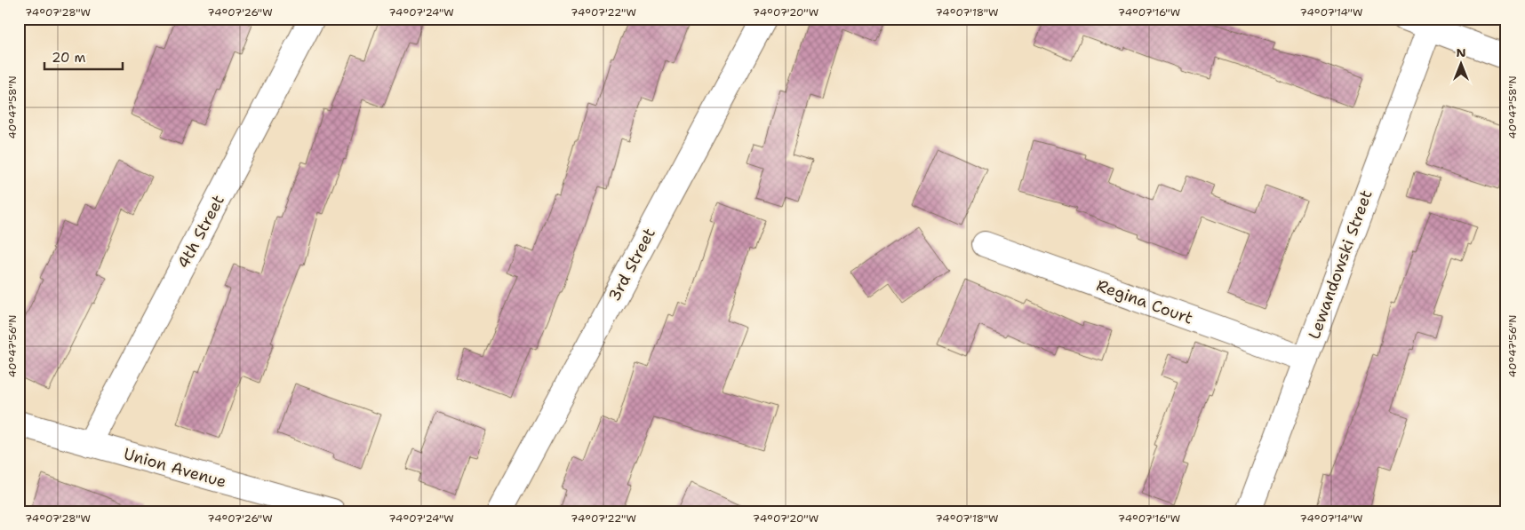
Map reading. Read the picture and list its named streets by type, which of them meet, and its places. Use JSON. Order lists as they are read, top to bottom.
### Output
{
  "streets": {
    "street": [
      "4th Street",
      "3rd Street",
      "Lewandowski Street",
      "Regina Court",
      "Union Avenue"
    ]
  },
  "crossings": [
    ["4th Street", "Union Avenue"],
    ["Lewandowski Street", "Regina Court"]
  ],
  "scale_bar": "20 m",
  "north": "top",
  "coordinates": [
    "74°07'28\"W",
    "74°07'26\"W",
    "74°07'24\"W",
    "74°07'22\"W",
    "74°07'20\"W",
    "74°07'18\"W",
    "74°07'16\"W",
    "74°07'14\"W",
    "40°47'58\"N",
    "40°47'56\"N"
  ]
}
